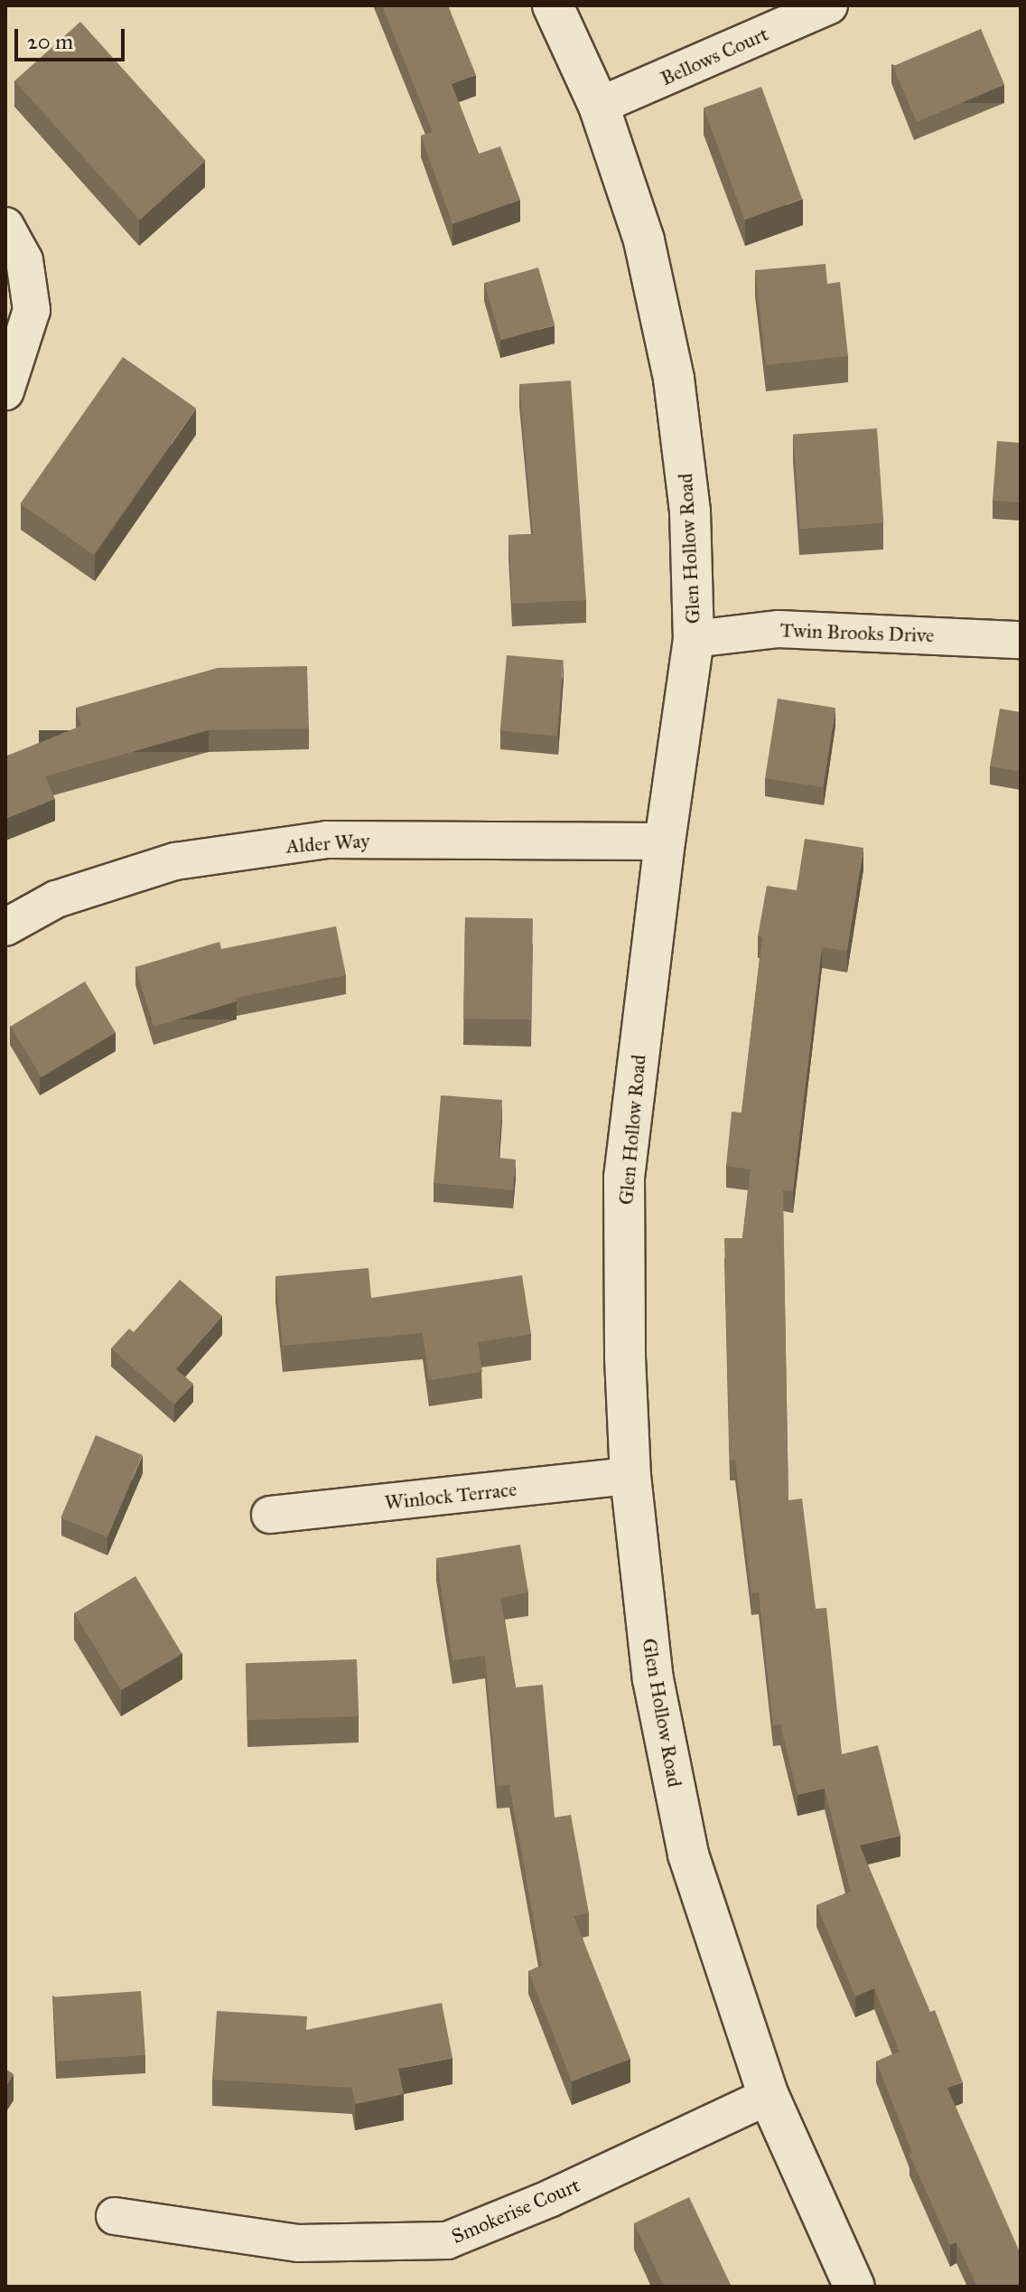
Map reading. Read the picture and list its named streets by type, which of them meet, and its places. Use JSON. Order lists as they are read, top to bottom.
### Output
{
  "streets": {
    "street": [
      "Bellows Court",
      "Glen Hollow Road",
      "Twin Brooks Drive",
      "Alder Way",
      "Winlock Terrace",
      "Smokerise Court"
    ]
  },
  "crossings": [
    ["Bellows Court", "Glen Hollow Road"],
    ["Glen Hollow Road", "Twin Brooks Drive"],
    ["Glen Hollow Road", "Alder Way"],
    ["Glen Hollow Road", "Winlock Terrace"],
    ["Glen Hollow Road", "Smokerise Court"]
  ],
  "scale_bar": "20 m"
}
